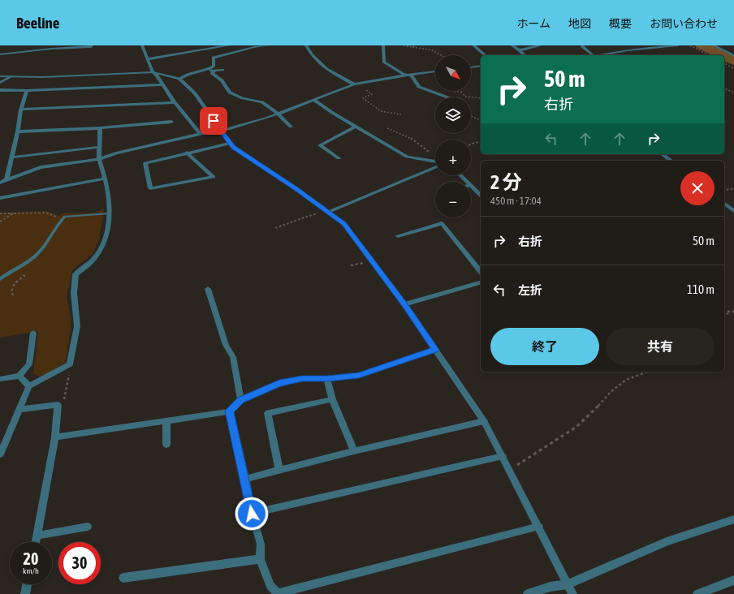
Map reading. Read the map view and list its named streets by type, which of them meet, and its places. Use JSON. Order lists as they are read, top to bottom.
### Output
{
  "north": "bottom right",
  "page": {
    "header": "Beeline",
    "nav": [
      "ホーム",
      "地図",
      "概要",
      "お問い合わせ"
    ],
    "map_buttons": ["+", "−"],
    "turn": ["50 m", "右折"],
    "heading": ["2 分", "450 m · 17:04"],
    "list": [
      {
        "name": "右折",
        "value": "50 m"
      },
      {
        "name": "左折",
        "value": "110 m"
      }
    ],
    "buttons": ["終了", "共有"],
    "speed": "20 km/h",
    "limit": "30"
  }
}
